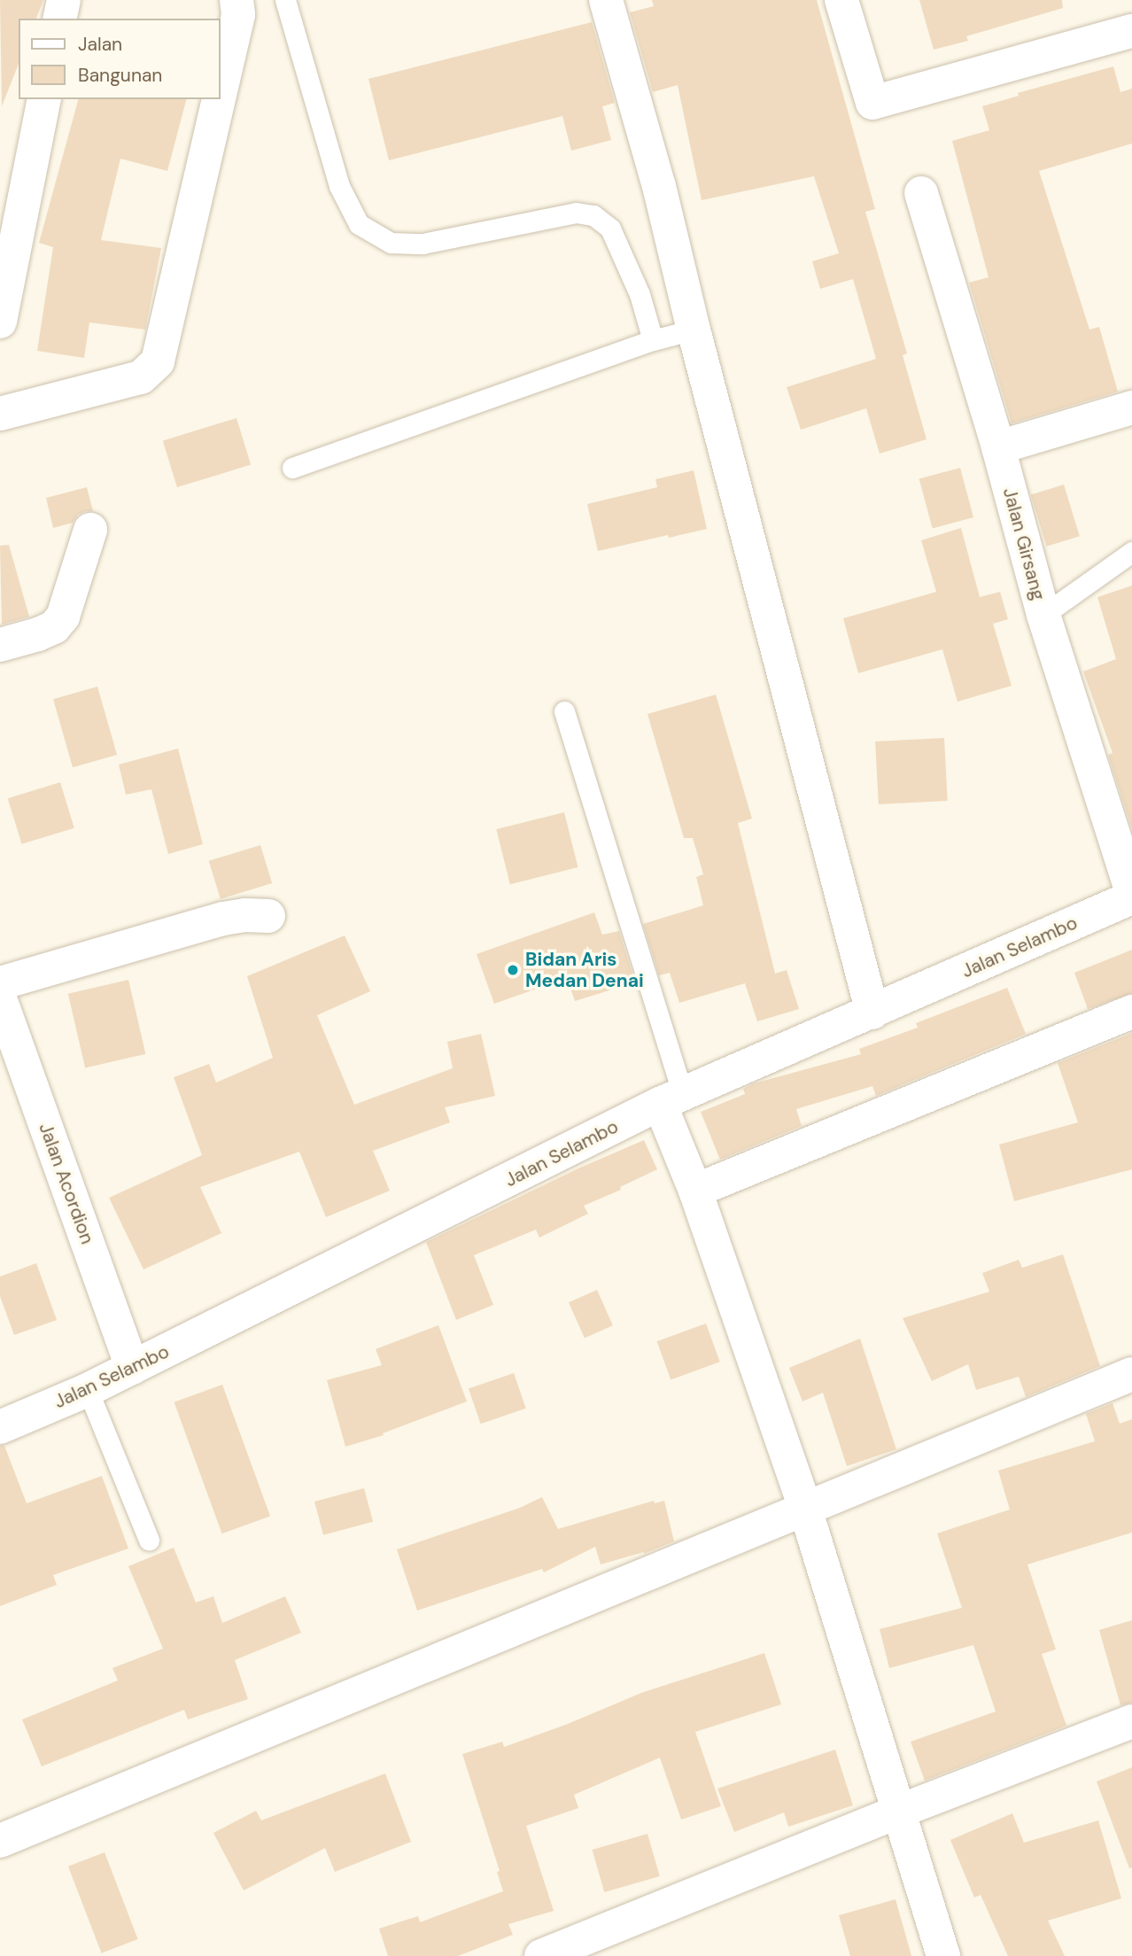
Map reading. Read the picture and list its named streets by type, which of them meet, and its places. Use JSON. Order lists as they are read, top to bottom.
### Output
{
  "streets": {
    "street": ["Jalan Girsang", "Jalan Selambo", "Jalan Acordion"]
  },
  "crossings": [
    ["Jalan Girsang", "Jalan Selambo"],
    ["Jalan Selambo", "Jalan Acordion"]
  ],
  "places": ["Bidan Aris Medan Denai"],
  "legend": ["Jalan", "Bangunan"]
}
